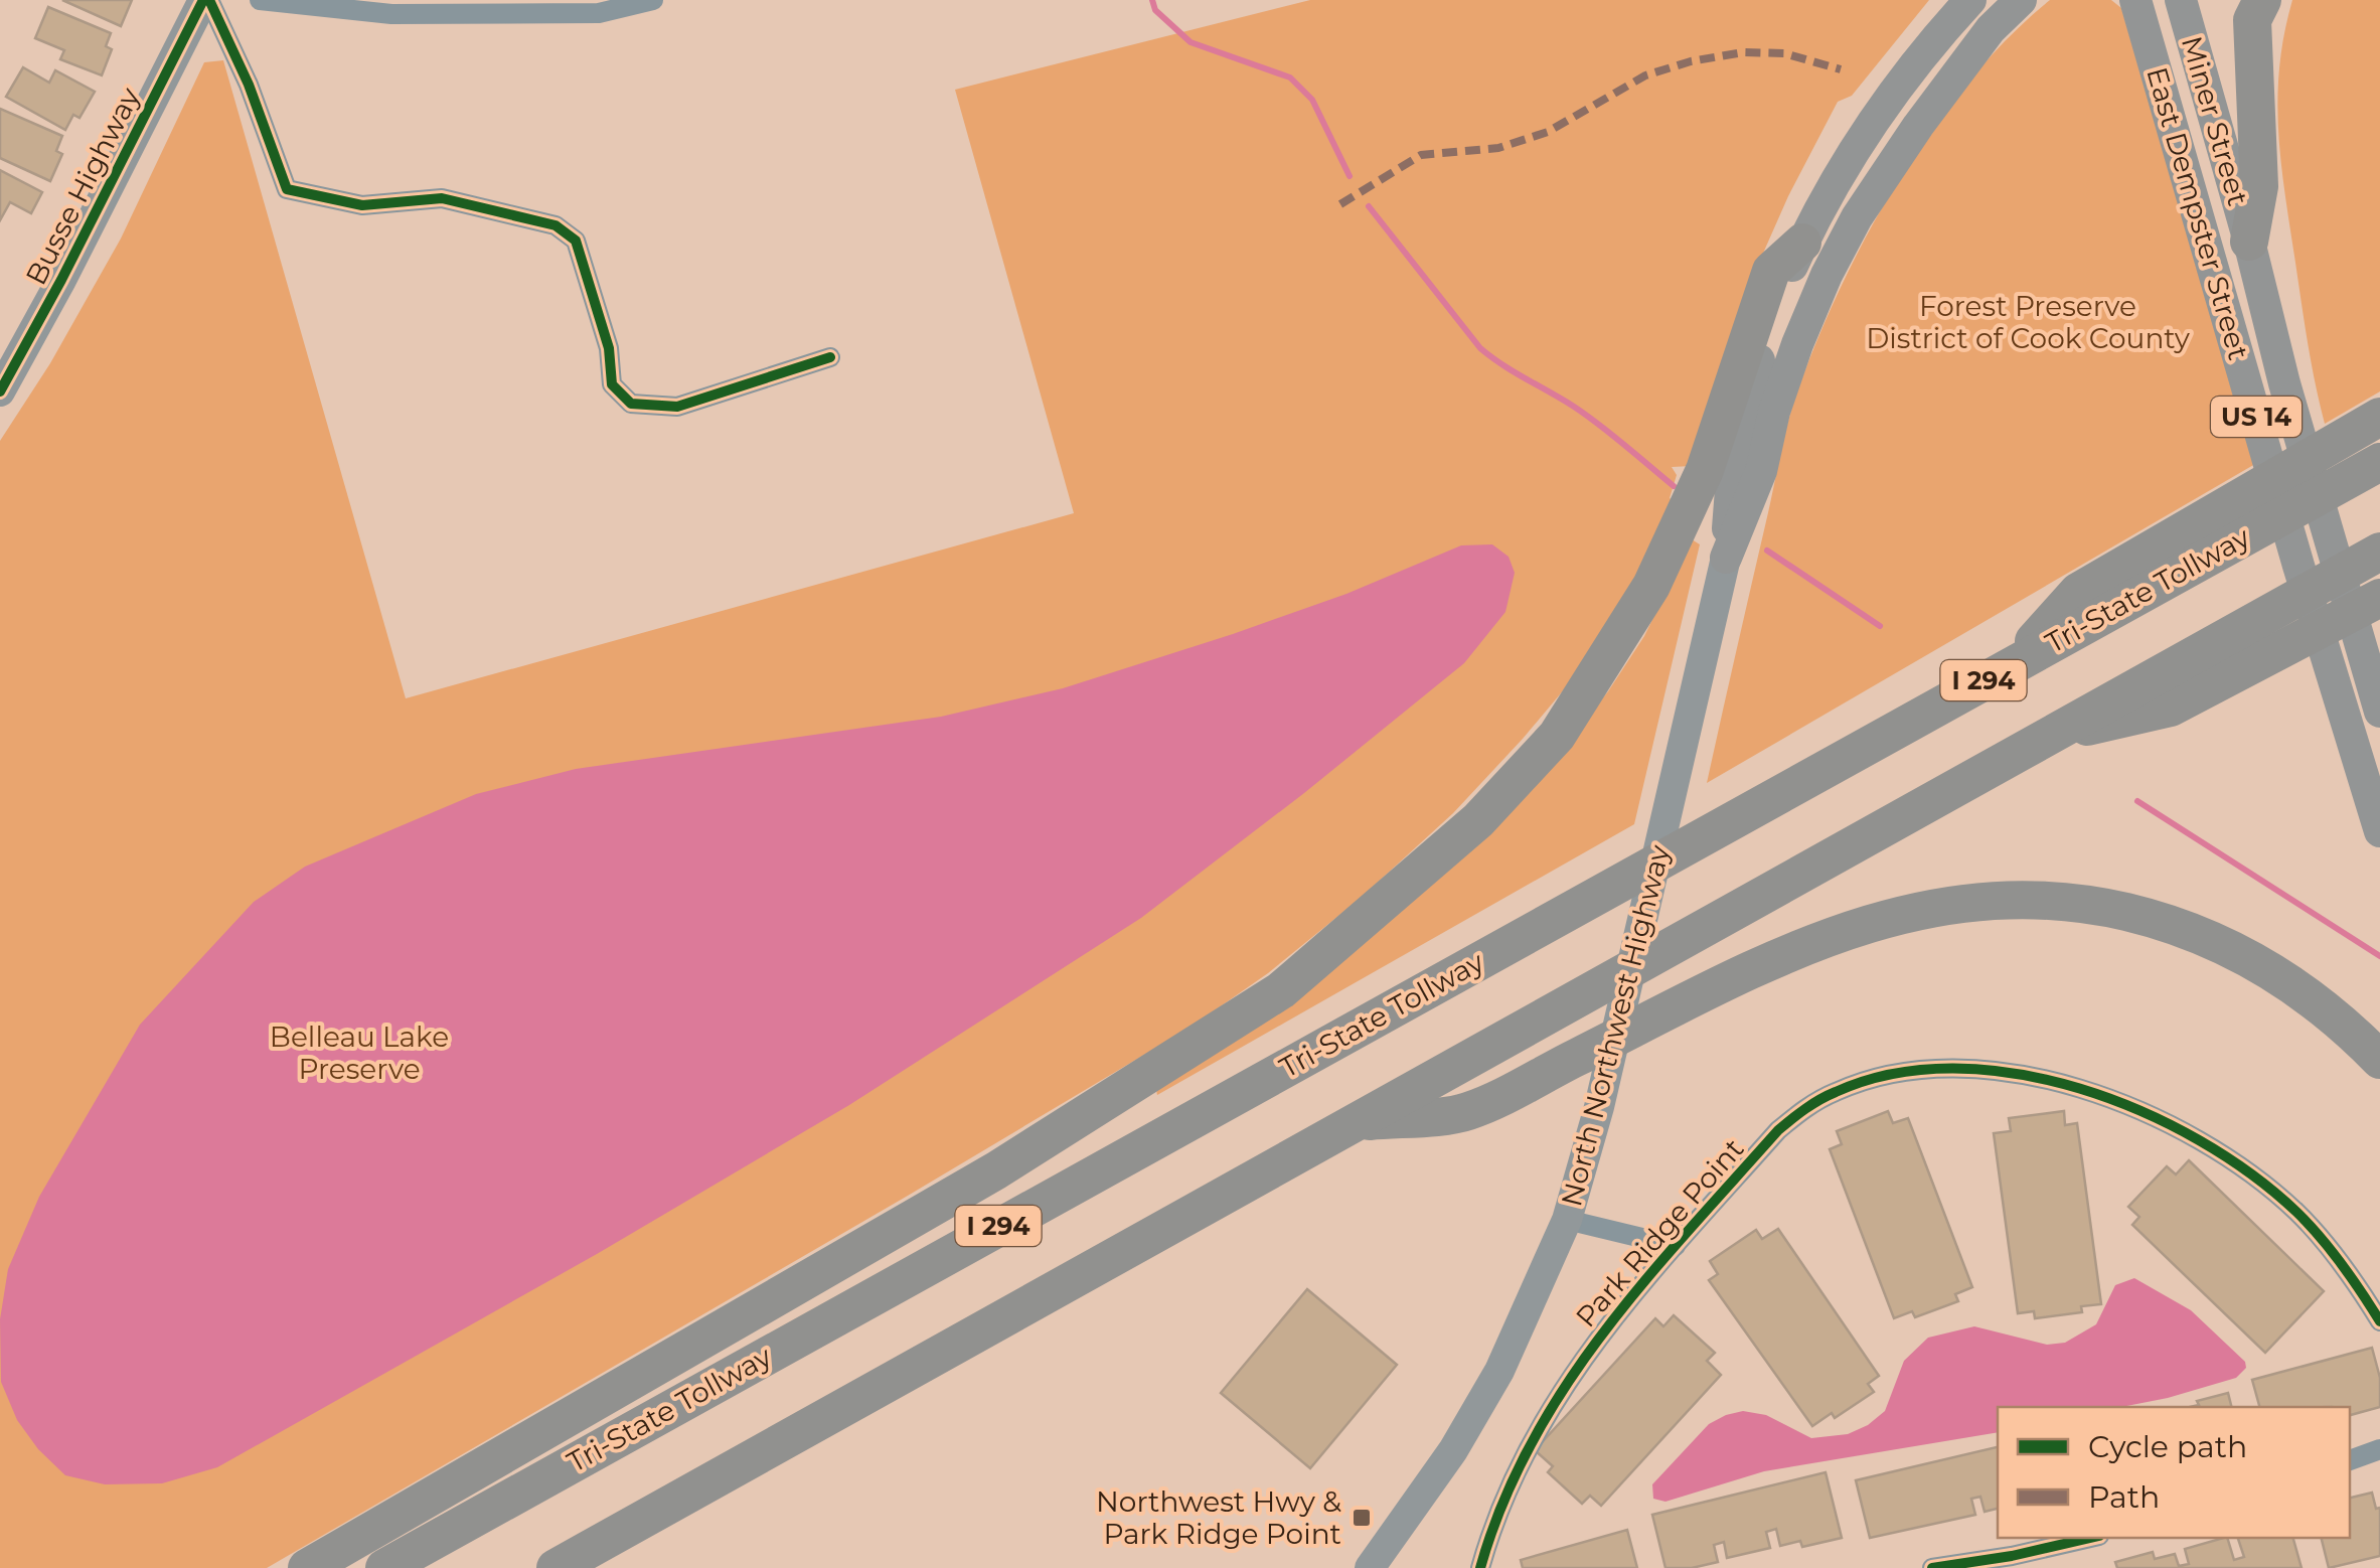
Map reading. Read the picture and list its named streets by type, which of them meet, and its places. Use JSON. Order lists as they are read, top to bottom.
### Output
{
  "streets": {
    "highway": ["Tri-State Tollway", "I 294"],
    "main road": [
      "Miner Street",
      "Busse Highway",
      "East Dempster Street",
      "US 14",
      "North Northwest Highway"
    ],
    "street": ["Park Ridge Point"]
  },
  "crossings": [
    ["Miner Street", "East Dempster Street"]
  ],
  "parks": ["Forest Preserve District of Cook County", "Belleau Lake Preserve"],
  "places": {
    "transit": ["Northwest Hwy & Park Ridge Point"]
  },
  "legend": ["Cycle path", "Path"]
}
